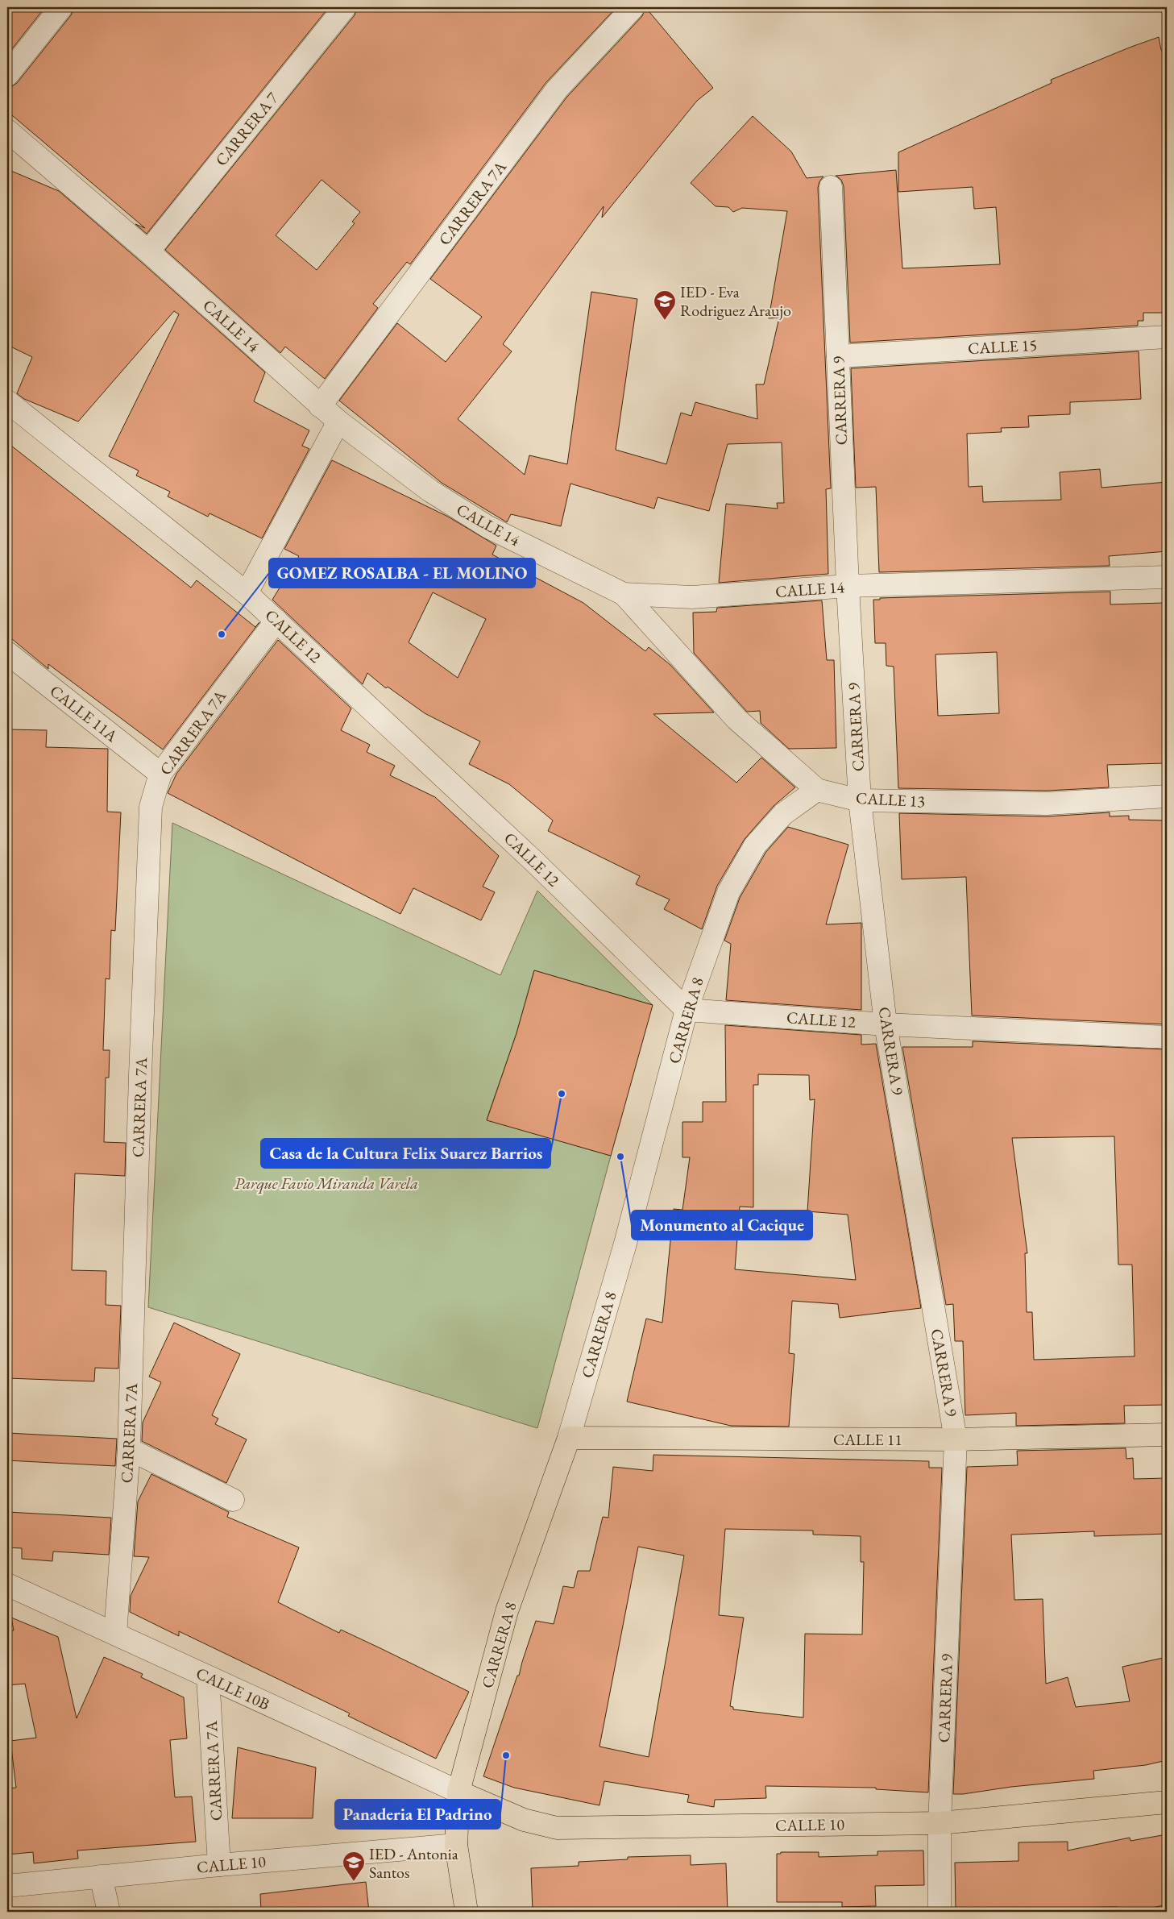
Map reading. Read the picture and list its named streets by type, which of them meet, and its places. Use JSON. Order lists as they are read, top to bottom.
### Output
{
  "streets": {
    "main road": ["CARRERA 8", "CALLE 11", "CALLE 10"],
    "street": [
      "CARRERA 7",
      "CARRERA 7A",
      "CALLE 14",
      "CALLE 15",
      "CARRERA 9",
      "CALLE 12",
      "CALLE 11A",
      "CALLE 13",
      "CALLE 10B"
    ]
  },
  "crossings": [
    ["CARRERA 7", "CALLE 14"],
    ["CARRERA 7A", "CALLE 14"],
    ["CARRERA 7A", "CALLE 12"],
    ["CARRERA 7A", "CALLE 11A"],
    ["CARRERA 7A", "CALLE 10B"],
    ["CARRERA 7A", "CALLE 10"],
    ["CALLE 14", "CARRERA 9"],
    ["CALLE 14", "CALLE 13"],
    ["CALLE 15", "CARRERA 9"],
    ["CARRERA 9", "CALLE 12"],
    ["CARRERA 9", "CALLE 13"],
    ["CARRERA 9", "CALLE 11"],
    ["CARRERA 9", "CALLE 10"],
    ["CALLE 12", "CARRERA 8"],
    ["CALLE 13", "CARRERA 8"],
    ["CARRERA 8", "CALLE 11"],
    ["CARRERA 8", "CALLE 10B"],
    ["CARRERA 8", "CALLE 10"],
    ["CALLE 10B", "CALLE 10"]
  ],
  "parks": ["Parque Favio Miranda Varela"],
  "places": {
    "school or university": ["IED - Eva Rodriguez Araujo", "IED - Antonia Santos"],
    "other": [
      "GOMEZ ROSALBA - EL MOLINO",
      "Casa de la Cultura Felix Suarez Barrios",
      "Monumento al Cacique",
      "Panaderia El Padrino"
    ]
  }
}
